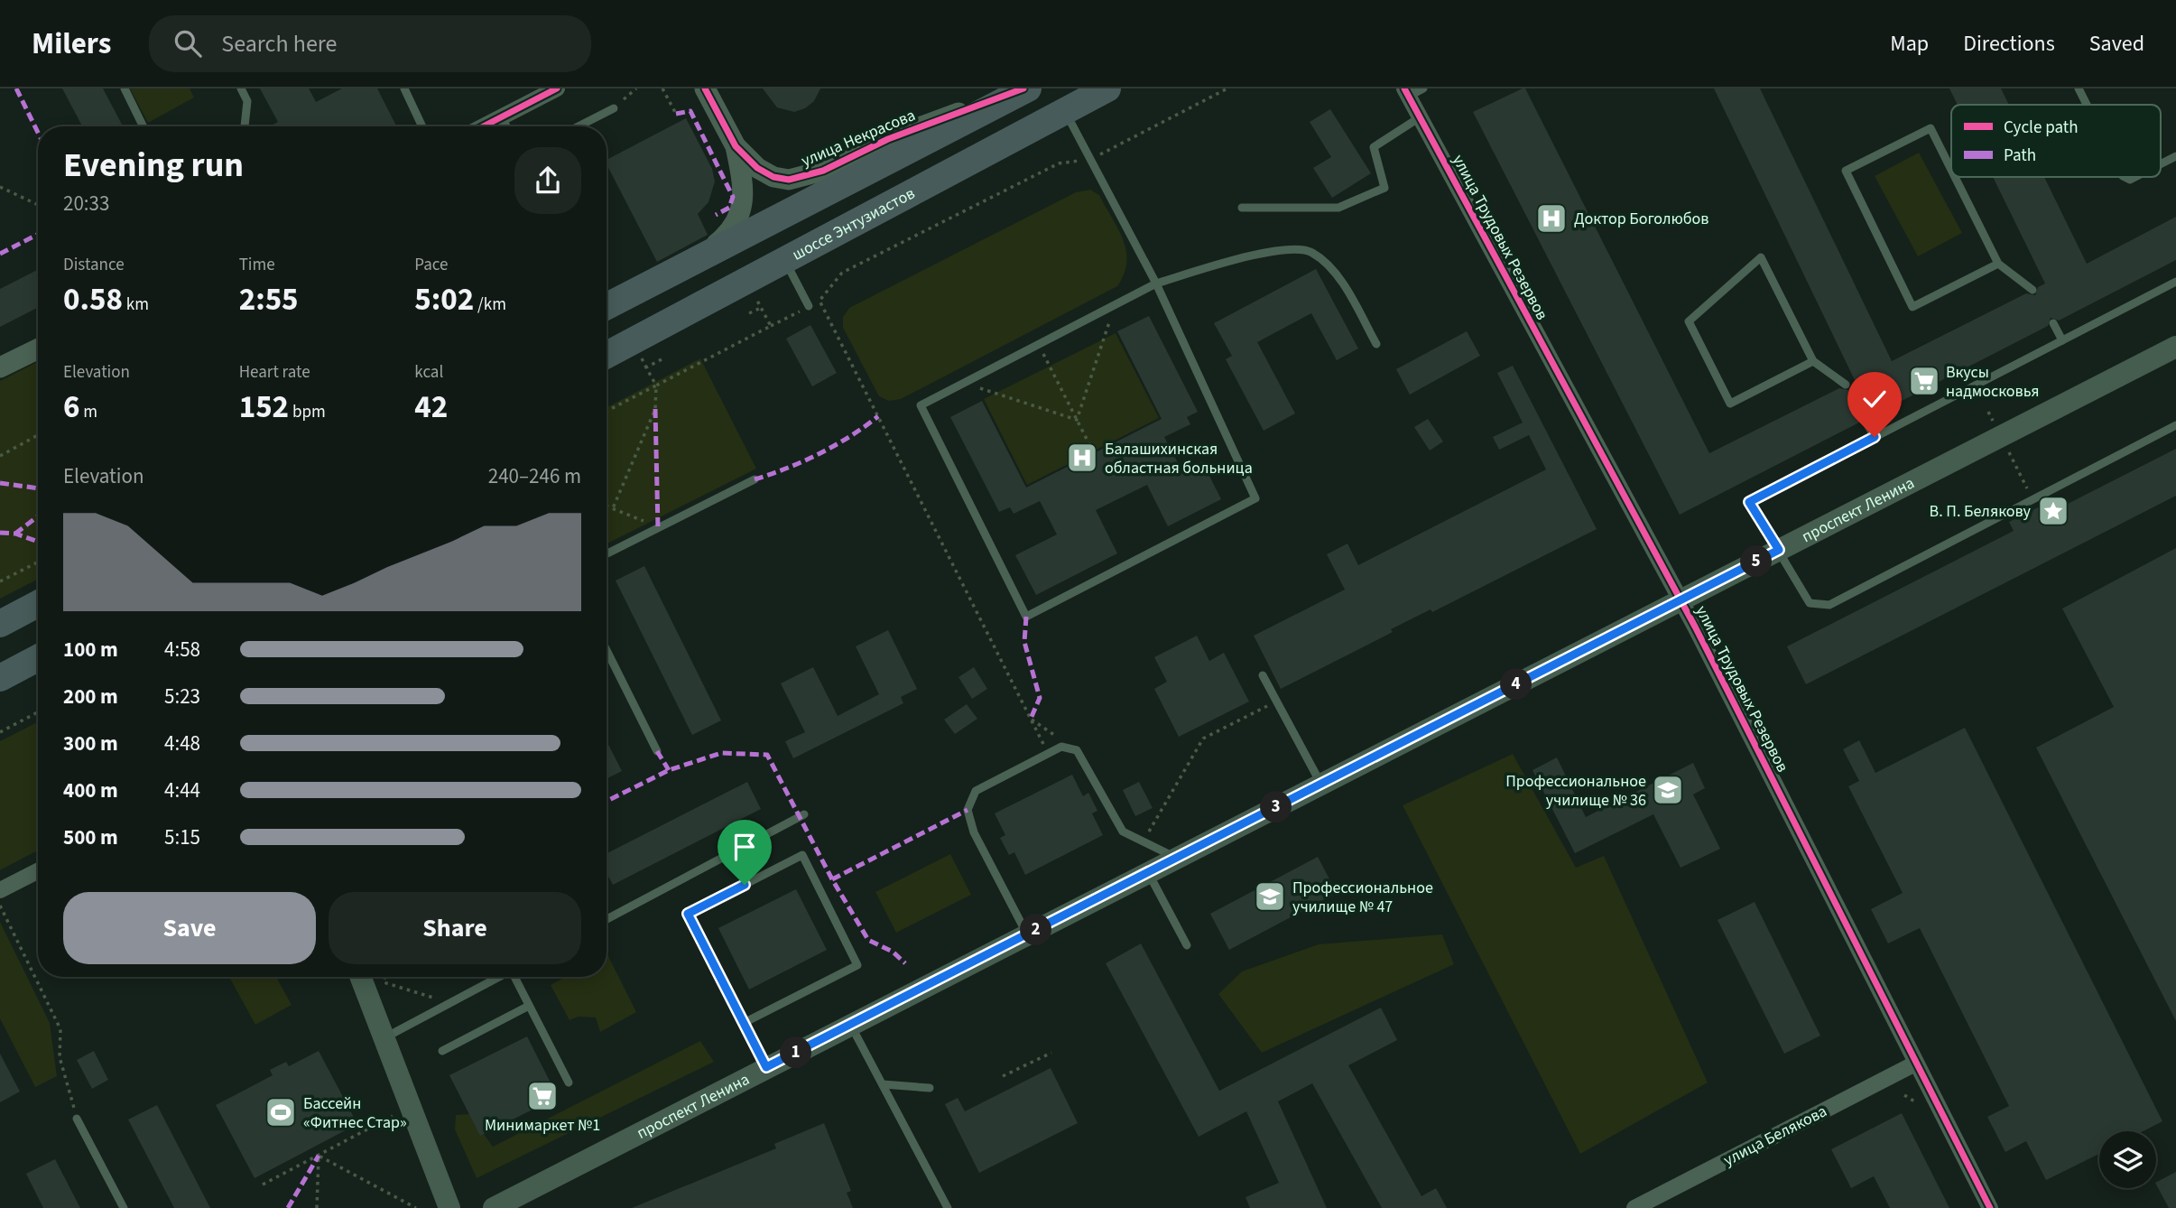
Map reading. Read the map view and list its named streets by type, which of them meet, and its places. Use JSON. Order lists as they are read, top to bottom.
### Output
{
  "streets": {
    "highway": ["шоссе Энтузиастов"],
    "main road": ["проспект Ленина"],
    "street": ["улица Некрасова", "улица Трудовых Резервов", "улица Белякова"]
  },
  "crossings": [
    ["улица Трудовых Резервов", "проспект Ленина"],
    ["улица Трудовых Резервов", "улица Белякова"]
  ],
  "places": {
    "hospital": ["Доктор Боголюбов", "Балашихинская областная больница"],
    "supermarket": ["Вкусы надмосковья", "Минимаркет №1"],
    "place": ["В. П. Белякову"],
    "school or university": ["Профессиональное училище № 36", "Профессиональное училище № 47"],
    "sports": ["Бассейн «Фитнес Стар»"]
  },
  "legend": ["Cycle path", "Path"],
  "page": {
    "header": "Milers",
    "search": "Search here",
    "nav": ["Map", "Directions", "Saved"],
    "heading": ["Evening run", "20:33"],
    "stats": [
      ["Distance", "0.58 km"],
      ["Time", "2:55"],
      ["Pace", "5:02 /km"],
      ["Elevation", "6 m"],
      ["Heart rate", "152 bpm"],
      ["kcal", "42"]
    ],
    "chart": ["Elevation", "240–246 m"],
    "pins": [
      "5",
      "4",
      "3",
      "2",
      "1"
    ],
    "list": [
      {
        "name": "100 m",
        "note": "4:58"
      },
      {
        "name": "200 m",
        "note": "5:23"
      },
      {
        "name": "300 m",
        "note": "4:48"
      },
      {
        "name": "400 m",
        "note": "4:44"
      },
      {
        "name": "500 m",
        "note": "5:15"
      }
    ],
    "buttons": ["Save", "Share"]
  }
}
